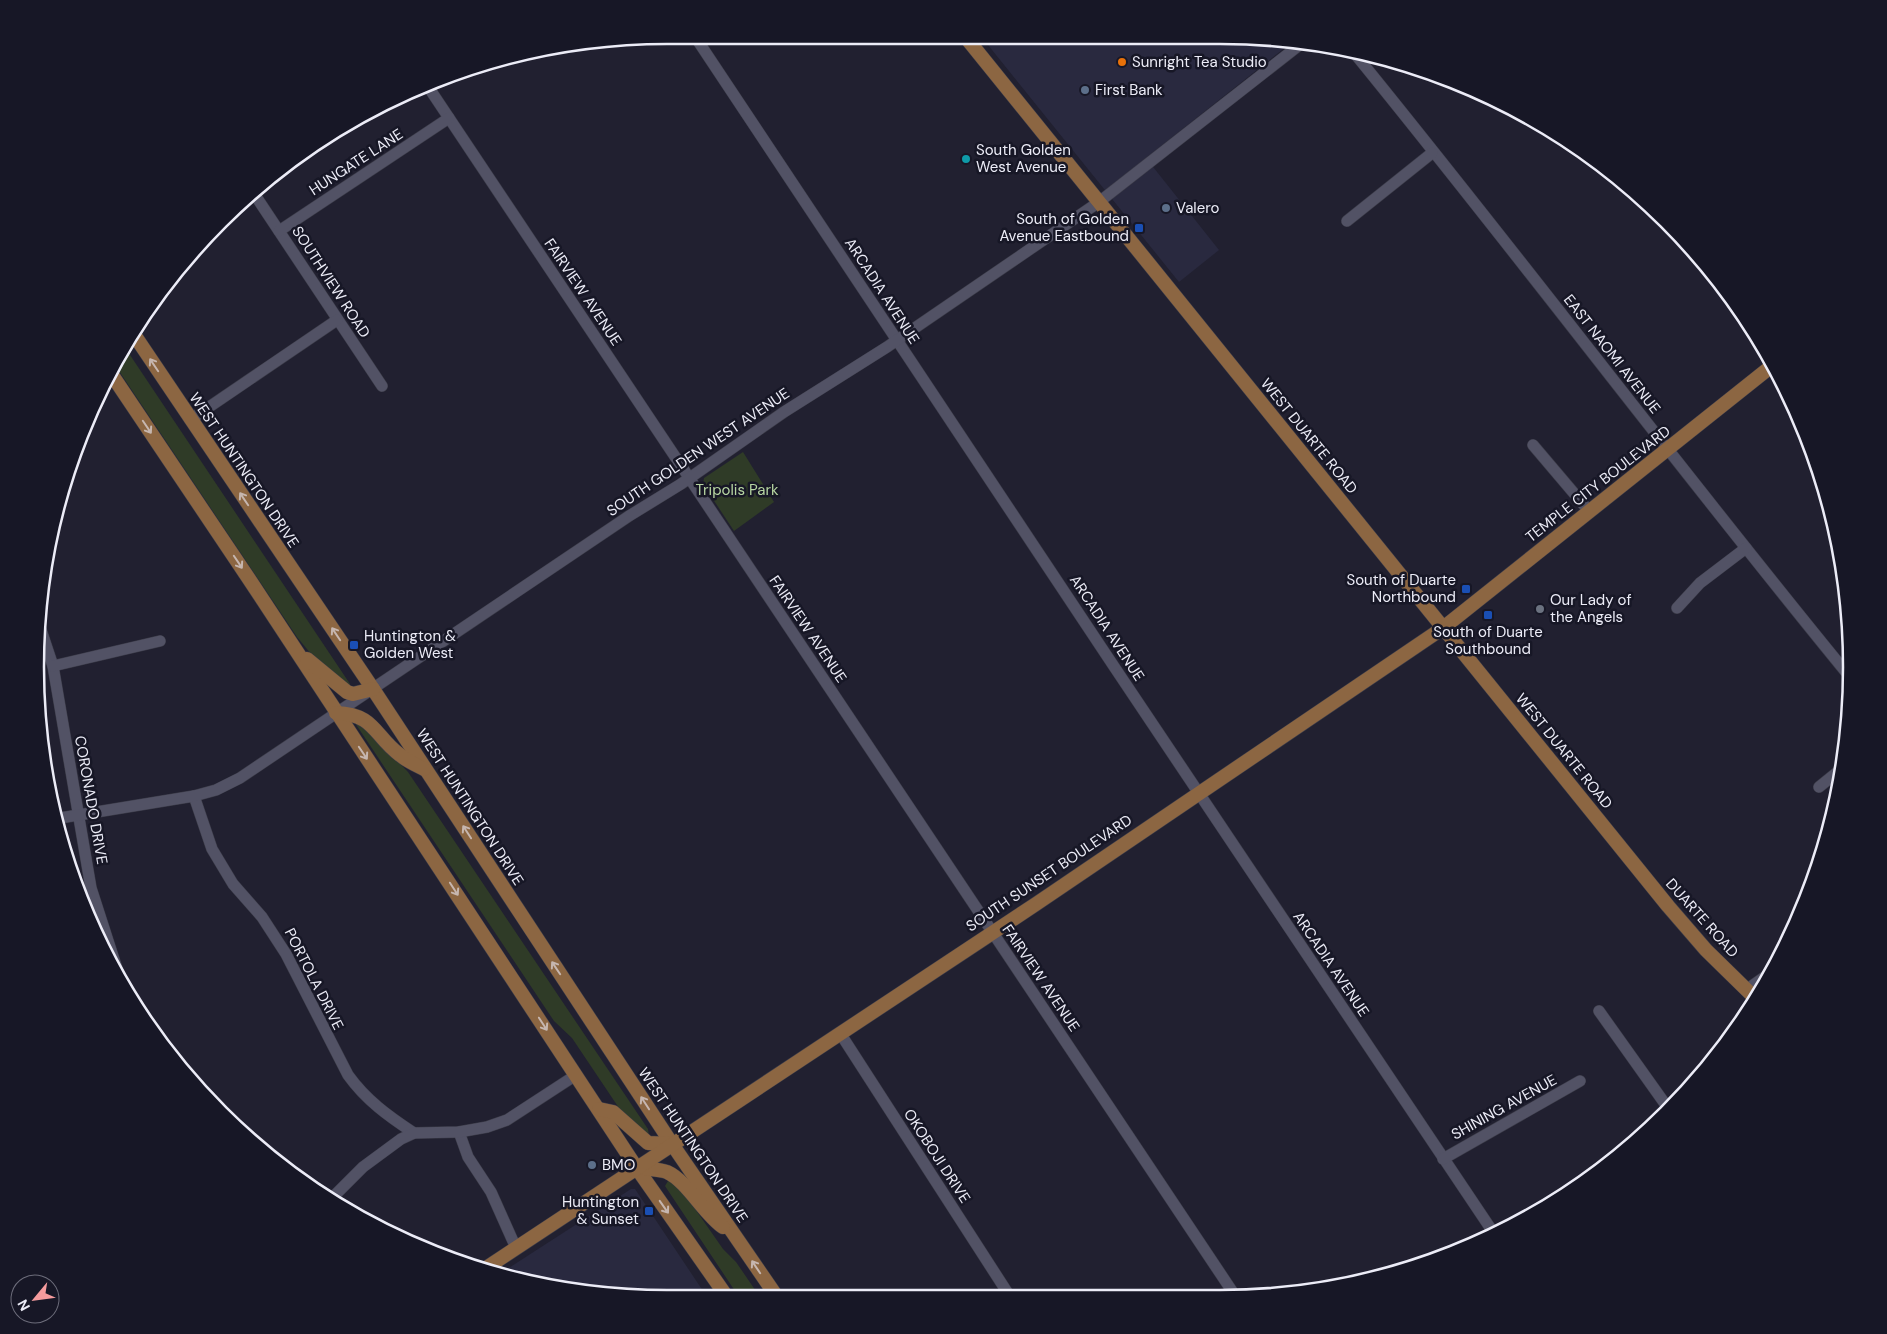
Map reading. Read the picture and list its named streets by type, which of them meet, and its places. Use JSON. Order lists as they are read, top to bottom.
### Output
{
  "streets": {
    "main road": [
      "WEST DUARTE ROAD",
      "WEST HUNTINGTON DRIVE",
      "TEMPLE CITY BOULEVARD",
      "SOUTH SUNSET BOULEVARD",
      "DUARTE ROAD"
    ],
    "street": [
      "HUNGATE LANE",
      "SOUTHVIEW ROAD",
      "ARCADIA AVENUE",
      "FAIRVIEW AVENUE",
      "EAST NAOMI AVENUE",
      "SOUTH GOLDEN WEST AVENUE",
      "CORONADO DRIVE",
      "PORTOLA DRIVE",
      "SHINING AVENUE",
      "OKOBOJI DRIVE"
    ]
  },
  "crossings": [
    ["HUNGATE LANE", "SOUTHVIEW ROAD"],
    ["HUNGATE LANE", "FAIRVIEW AVENUE"],
    ["ARCADIA AVENUE", "SOUTH GOLDEN WEST AVENUE"],
    ["ARCADIA AVENUE", "SOUTH SUNSET BOULEVARD"],
    ["ARCADIA AVENUE", "SHINING AVENUE"],
    ["FAIRVIEW AVENUE", "SOUTH GOLDEN WEST AVENUE"],
    ["FAIRVIEW AVENUE", "SOUTH SUNSET BOULEVARD"],
    ["EAST NAOMI AVENUE", "TEMPLE CITY BOULEVARD"],
    ["WEST DUARTE ROAD", "SOUTH GOLDEN WEST AVENUE"],
    ["WEST DUARTE ROAD", "TEMPLE CITY BOULEVARD"],
    ["WEST DUARTE ROAD", "SOUTH SUNSET BOULEVARD"],
    ["WEST DUARTE ROAD", "DUARTE ROAD"],
    ["SOUTH GOLDEN WEST AVENUE", "WEST HUNTINGTON DRIVE"],
    ["SOUTH GOLDEN WEST AVENUE", "CORONADO DRIVE"],
    ["SOUTH GOLDEN WEST AVENUE", "PORTOLA DRIVE"],
    ["WEST HUNTINGTON DRIVE", "SOUTH SUNSET BOULEVARD"],
    ["TEMPLE CITY BOULEVARD", "SOUTH SUNSET BOULEVARD"],
    ["SOUTH SUNSET BOULEVARD", "OKOBOJI DRIVE"]
  ],
  "parks": ["Tripolis Park"],
  "places": {
    "other": [
      "Sunright Tea Studio",
      "First Bank",
      "South Golden West Avenue",
      "Valero",
      "Our Lady of the Angels",
      "BMO"
    ],
    "transit": [
      "South of Golden Avenue Eastbound",
      "South of Duarte Northbound",
      "South of Duarte Southbound",
      "Huntington & Golden West",
      "Huntington & Sunset"
    ]
  },
  "north": "bottom left"
}
